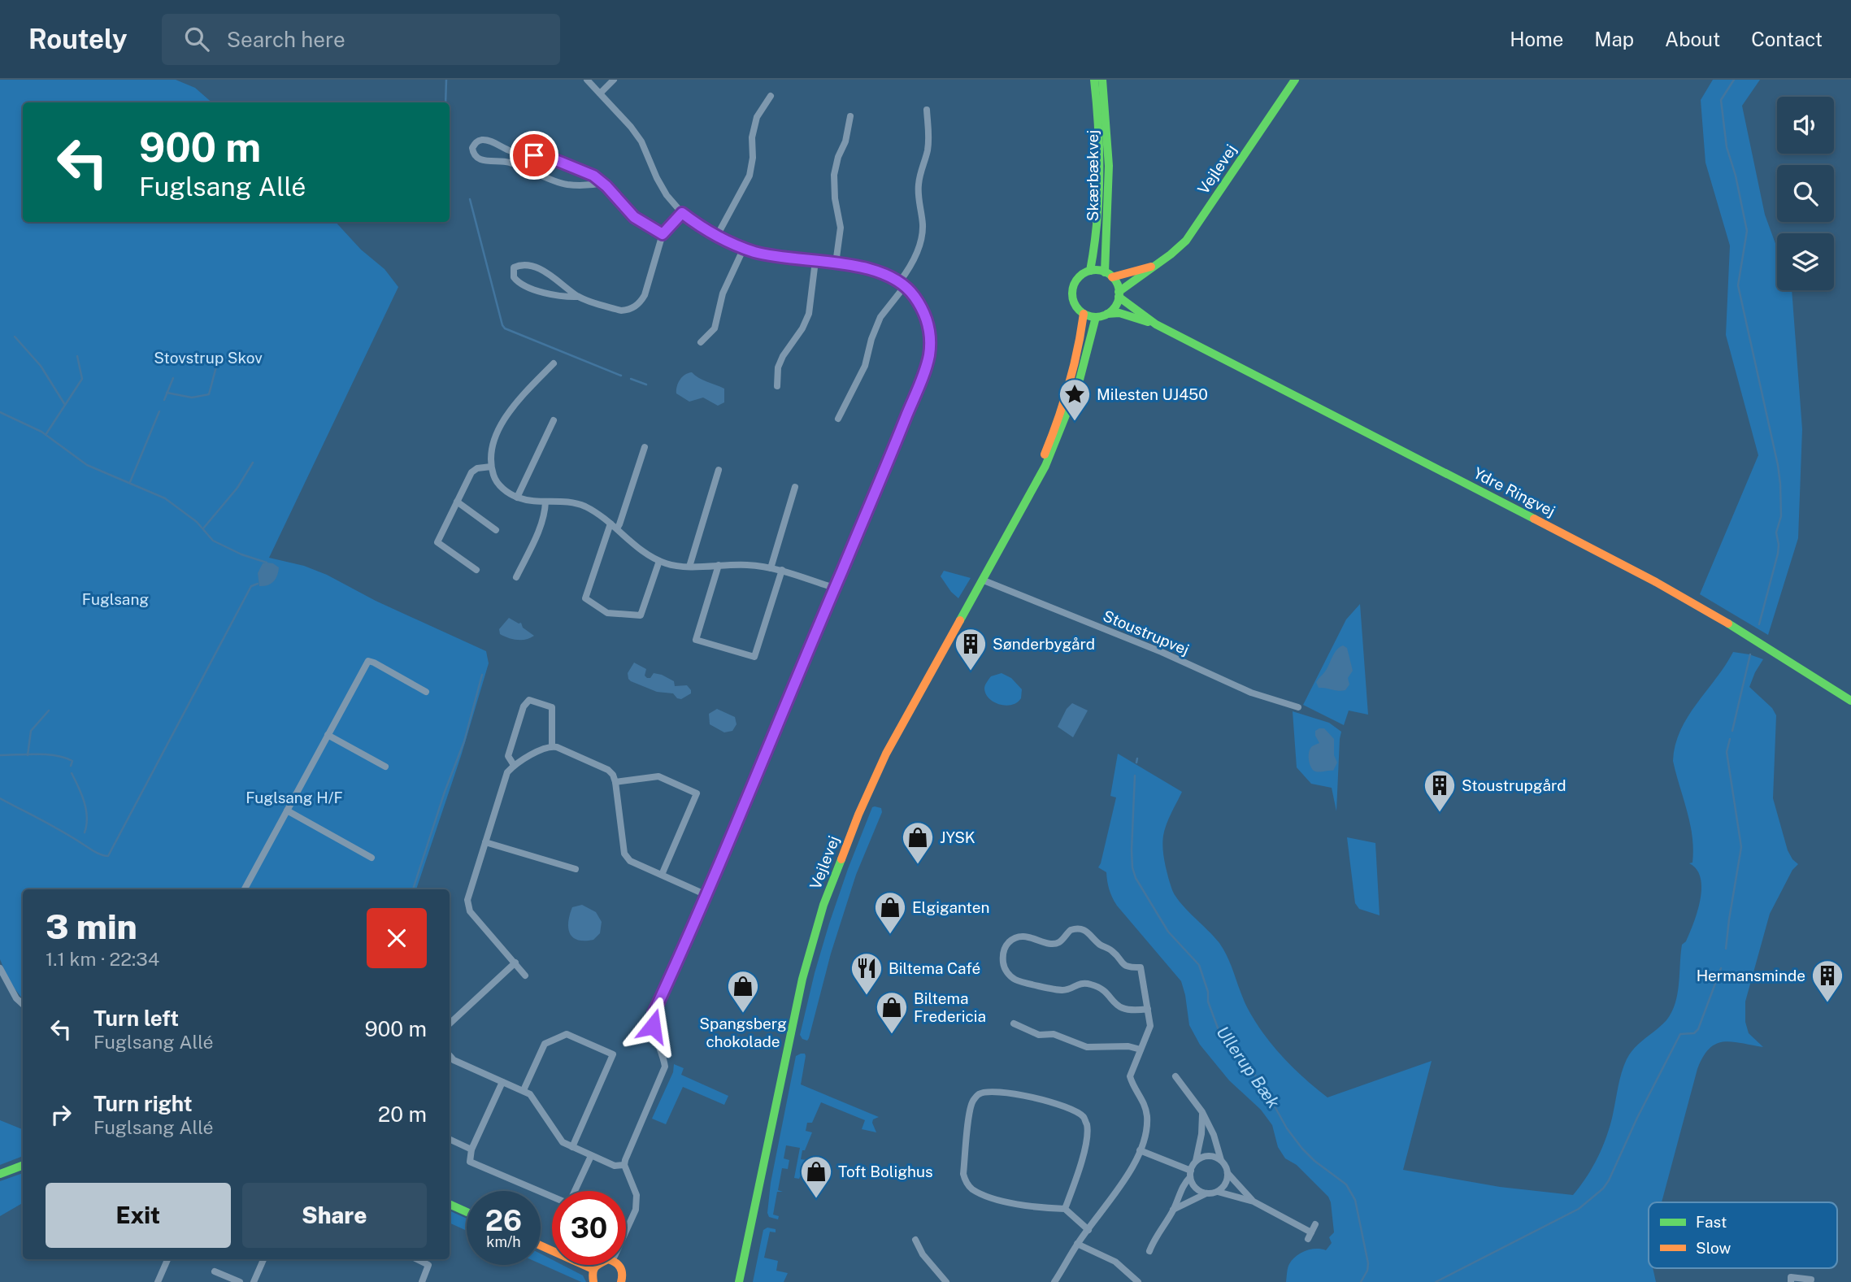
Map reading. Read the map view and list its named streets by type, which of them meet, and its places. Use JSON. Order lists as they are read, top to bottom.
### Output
{
  "streets": {
    "street": [
      "Vejlevej",
      "Skærbækvej",
      "Ydre Ringvej",
      "Stoustrupvej"
    ]
  },
  "crossings": [
    ["Vejlevej", "Skærbækvej"],
    ["Vejlevej", "Ydre Ringvej"],
    ["Vejlevej", "Stoustrupvej"],
    ["Skærbækvej", "Ydre Ringvej"]
  ],
  "water": ["Ullerup Bæk"],
  "parks": ["Stovstrup Skov", "Fuglsang", "Fuglsang H/F"],
  "places": {
    "place": ["Milesten UJ450"],
    "building": ["Sønderbygård", "Stoustrupgård", "Hermansminde"],
    "shop": [
      "JYSK",
      "Elgiganten",
      "Spangsberg chokolade",
      "Biltema Fredericia",
      "Toft Bolighus"
    ],
    "restaurant": ["Biltema Café"]
  },
  "legend": ["Fast", "Slow"],
  "page": {
    "header": "Routely",
    "search": "Search here",
    "nav": [
      "Home",
      "Map",
      "About",
      "Contact"
    ],
    "turn": ["900 m", "Fuglsang Allé"],
    "heading": ["3 min", "1.1 km · 22:34"],
    "list": [
      {
        "name": "Turn left",
        "note": "Fuglsang Allé",
        "value": "900 m"
      },
      {
        "name": "Turn right",
        "note": "Fuglsang Allé",
        "value": "20 m"
      }
    ],
    "buttons": ["Exit", "Share"],
    "speed": "26 km/h",
    "limit": "30"
  }
}
